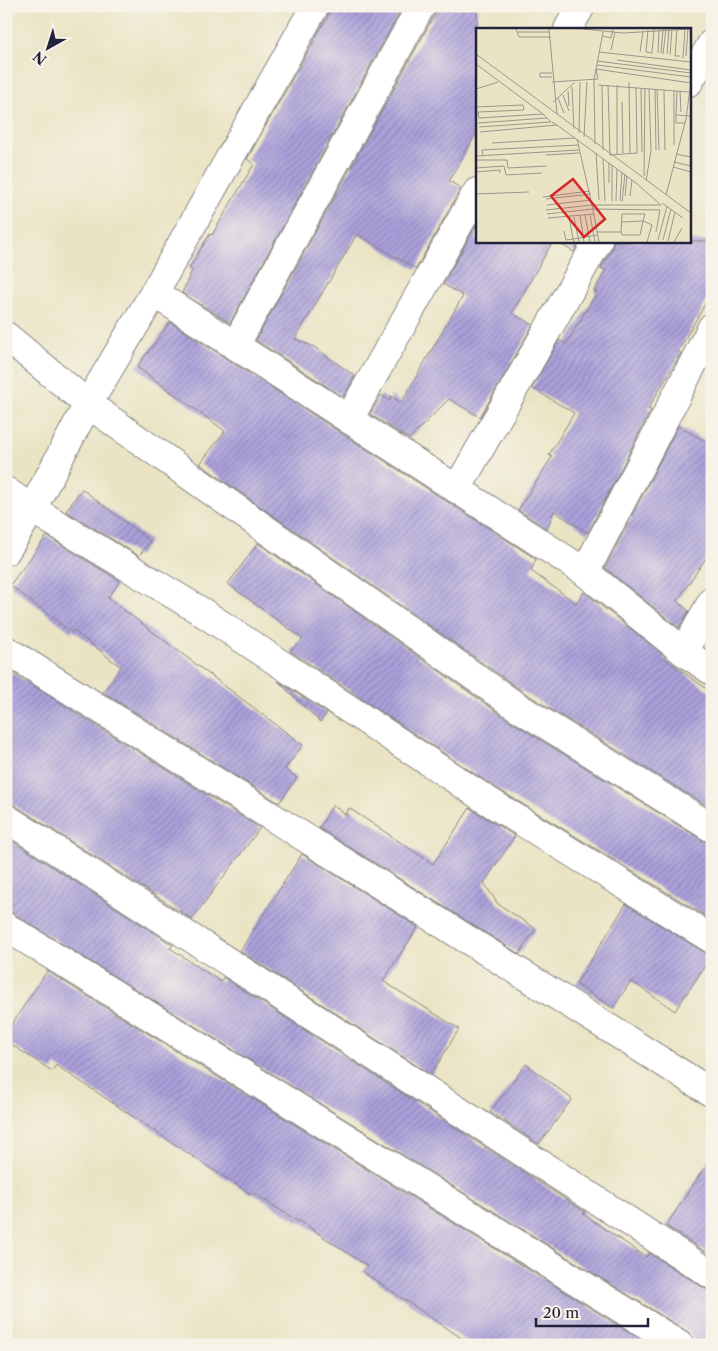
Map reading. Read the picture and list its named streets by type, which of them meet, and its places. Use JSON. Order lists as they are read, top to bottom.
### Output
{
  "scale_bar": "20 m",
  "north": "bottom left"
}
